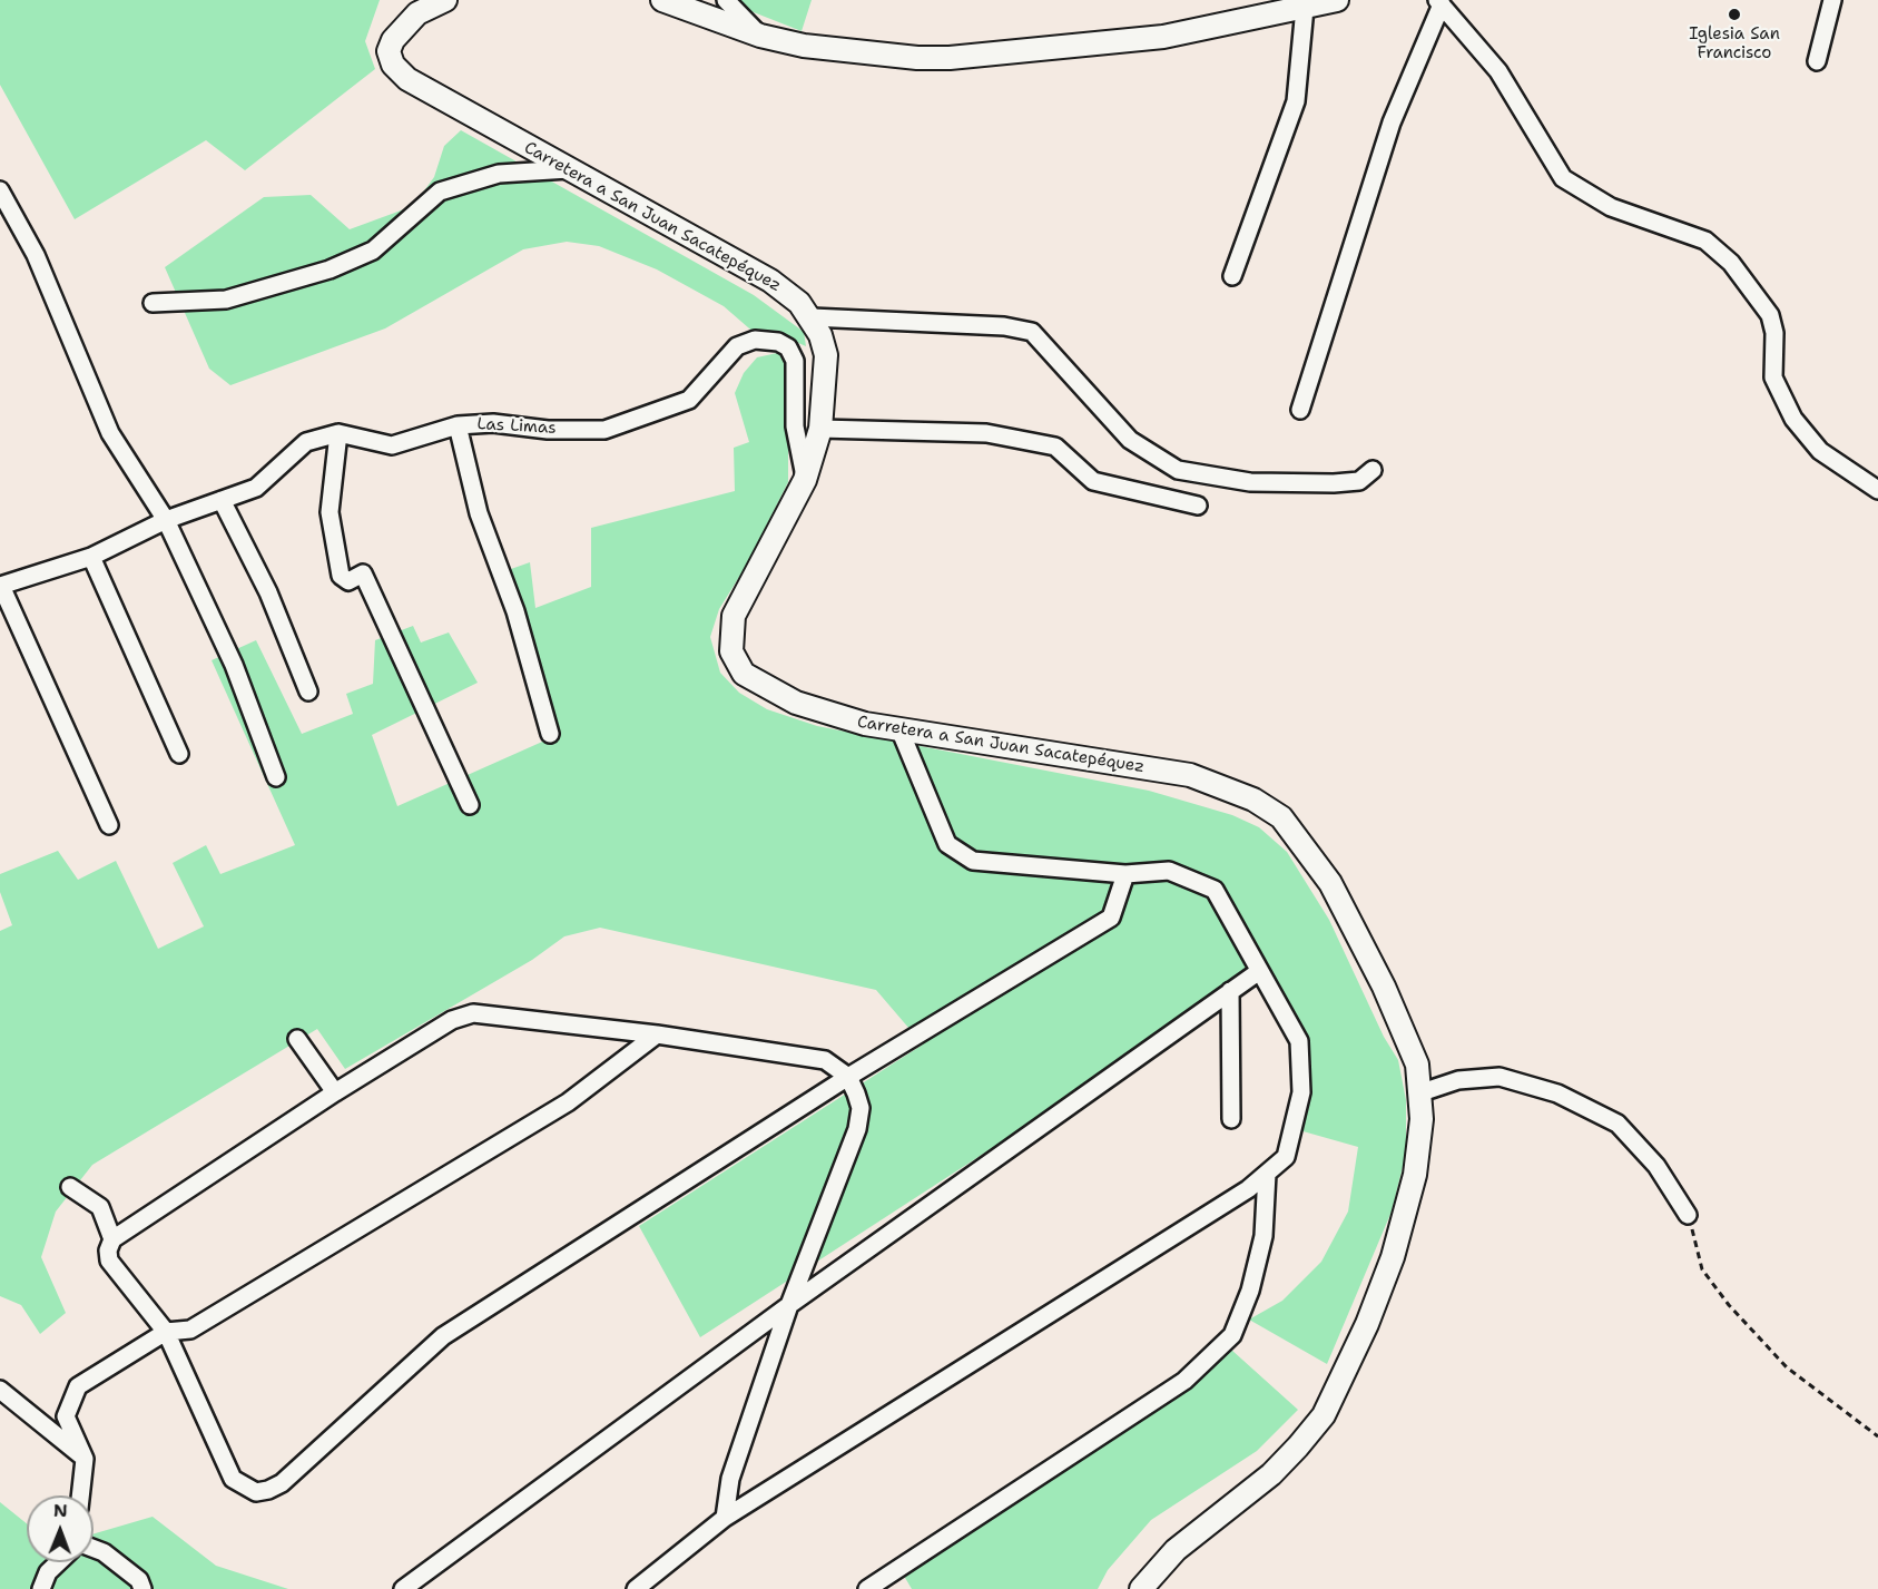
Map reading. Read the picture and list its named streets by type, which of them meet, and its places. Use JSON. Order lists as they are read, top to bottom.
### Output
{
  "streets": {
    "main road": ["Carretera a San Juan Sacatepéquez"],
    "street": ["Las Limas"]
  },
  "crossings": [
    ["Carretera a San Juan Sacatepéquez", "Las Limas"]
  ],
  "places": ["Iglesia San Francisco"],
  "north": "top"
}
